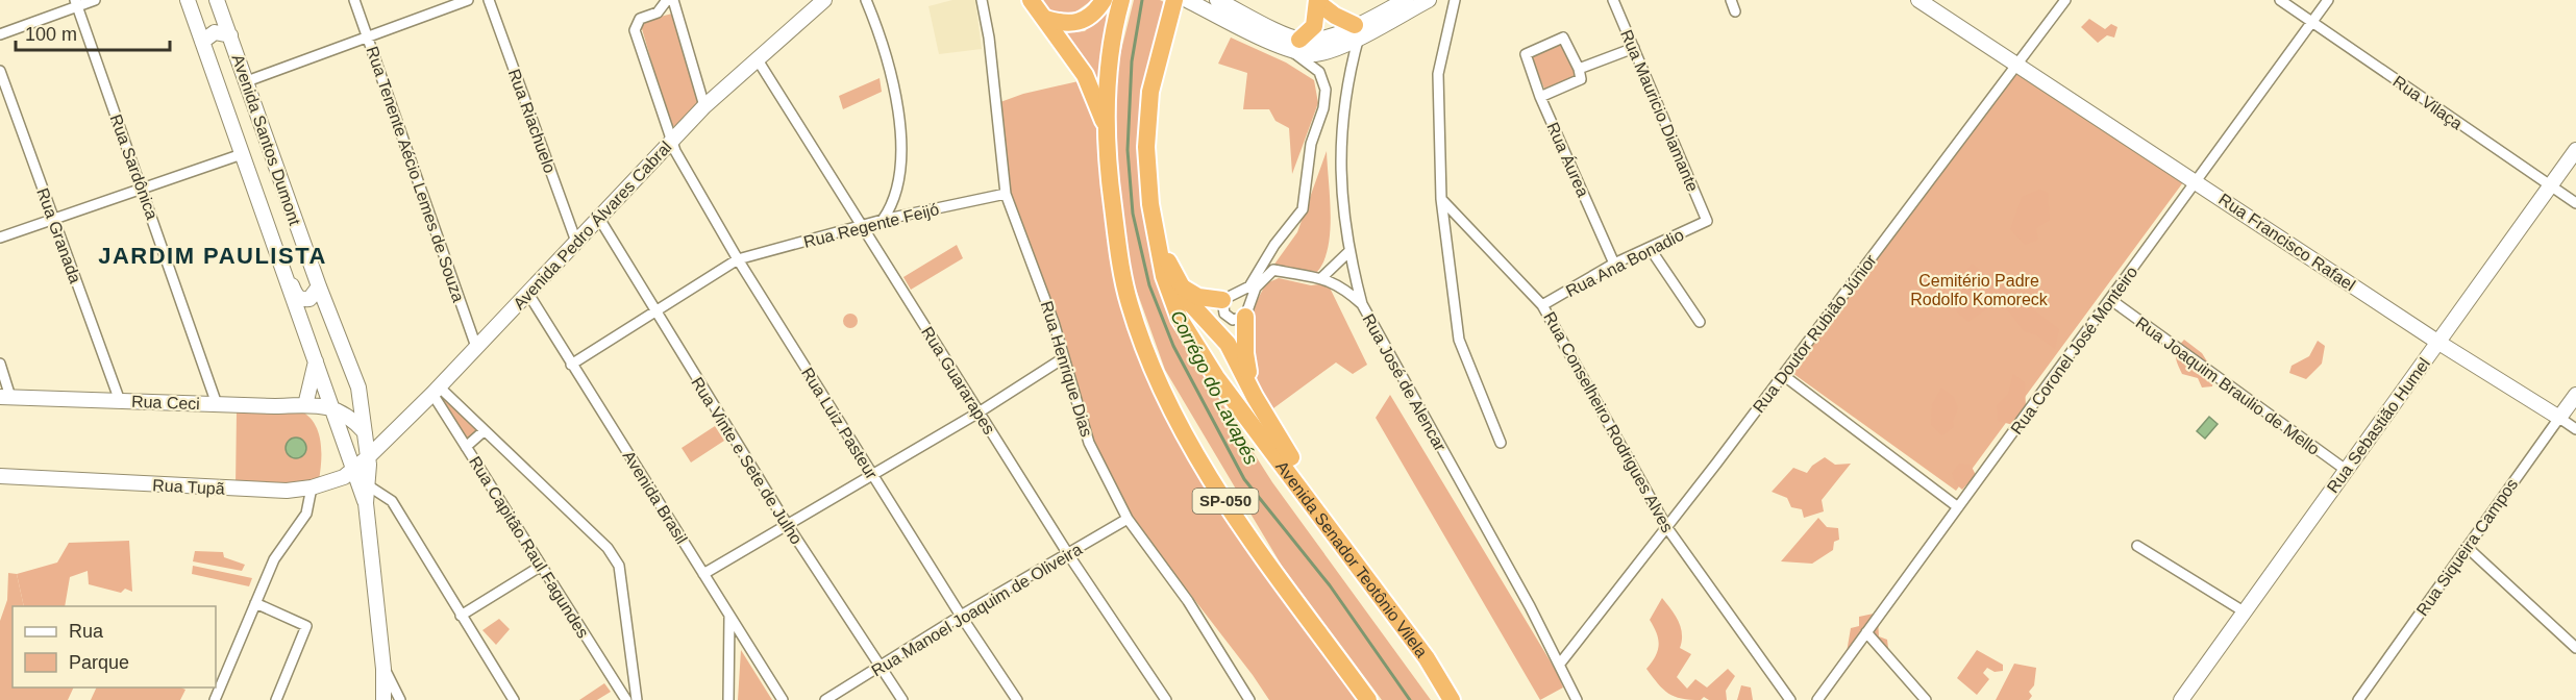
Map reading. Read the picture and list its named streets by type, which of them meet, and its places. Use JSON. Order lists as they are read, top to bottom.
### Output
{
  "streets": {
    "highway": ["SP-050", "Avenida Senador Teotônio Vilela"],
    "main road": [
      "Avenida Santos Dumont",
      "Avenida Pedro Álvares Cabral",
      "Rua Francisco Rafael",
      "Rua Ceci",
      "Rua Sebastião Humel",
      "Rua Tupã",
      "Rua Siqueira Campos"
    ],
    "street": [
      "Rua Vilaça",
      "Rua Mauricio Diamante",
      "Rua Riachuelo",
      "Rua Áurea",
      "Rua Sardônica",
      "Rua Tenente Aécio Lemes de Souza",
      "Rua Regente Feijó",
      "Rua Granada",
      "Rua Ana Bonadio",
      "Rua Doutor Rubião Júnior",
      "Rua Coronel José Monteiro",
      "Rua Henrique Dias",
      "Rua Guararapes",
      "Rua José de Alencar",
      "Rua Joaquim Braulio de Mello",
      "Rua Conselheiro Rodrigues Alves",
      "Rua Luiz Pasteur",
      "Rua Vinte e Sete de Julho",
      "Avenida Brasil",
      "Rua Capitão Raul Fagundes",
      "Rua Manoel Joaquim de Oliveira"
    ]
  },
  "crossings": [
    ["Rua Vilaça", "Rua Coronel José Monteiro"],
    ["Rua Vilaça", "Rua Sebastião Humel"],
    ["Rua Mauricio Diamante", "Rua Ana Bonadio"],
    ["Rua Riachuelo", "Avenida Pedro Álvares Cabral"],
    ["Avenida Santos Dumont", "Avenida Pedro Álvares Cabral"],
    ["Avenida Santos Dumont", "Rua Tupã"],
    ["Rua Áurea", "Rua Ana Bonadio"],
    ["Rua Sardônica", "Rua Ceci"],
    ["Rua Tenente Aécio Lemes de Souza", "Avenida Pedro Álvares Cabral"],
    ["Avenida Pedro Álvares Cabral", "Rua Guararapes"],
    ["Avenida Pedro Álvares Cabral", "Rua Luiz Pasteur"],
    ["Avenida Pedro Álvares Cabral", "Rua Vinte e Sete de Julho"],
    ["Avenida Pedro Álvares Cabral", "Rua Tupã"],
    ["Avenida Pedro Álvares Cabral", "Avenida Brasil"],
    ["Avenida Pedro Álvares Cabral", "Rua Capitão Raul Fagundes"],
    ["Rua Regente Feijó", "Rua Henrique Dias"],
    ["Rua Regente Feijó", "Rua Guararapes"],
    ["Rua Regente Feijó", "Rua Luiz Pasteur"],
    ["Rua Regente Feijó", "Rua Vinte e Sete de Julho"],
    ["Rua Regente Feijó", "Avenida Brasil"],
    ["Rua Granada", "Rua Ceci"],
    ["Rua Francisco Rafael", "Rua Doutor Rubião Júnior"],
    ["Rua Francisco Rafael", "Rua Coronel José Monteiro"],
    ["Rua Francisco Rafael", "Rua Sebastião Humel"],
    ["Rua Francisco Rafael", "Rua Siqueira Campos"],
    ["Rua Ana Bonadio", "Rua Conselheiro Rodrigues Alves"],
    ["Rua Doutor Rubião Júnior", "Rua José de Alencar"],
    ["Rua Doutor Rubião Júnior", "Rua Conselheiro Rodrigues Alves"],
    ["Rua Coronel José Monteiro", "Rua Joaquim Braulio de Mello"],
    ["Rua Henrique Dias", "Rua Manoel Joaquim de Oliveira"],
    ["Rua Guararapes", "Rua Manoel Joaquim de Oliveira"],
    ["Rua Joaquim Braulio de Mello", "Rua Sebastião Humel"],
    ["Rua Luiz Pasteur", "Rua Manoel Joaquim de Oliveira"],
    ["Rua Vinte e Sete de Julho", "Rua Manoel Joaquim de Oliveira"]
  ],
  "districts": ["JARDIM PAULISTA"],
  "water": ["Corrégo do Lavapés"],
  "parks": ["Cemitério Padre Rodolfo Komoreck"],
  "legend": ["Rua", "Parque"],
  "scale_bar": "100 m"
}
